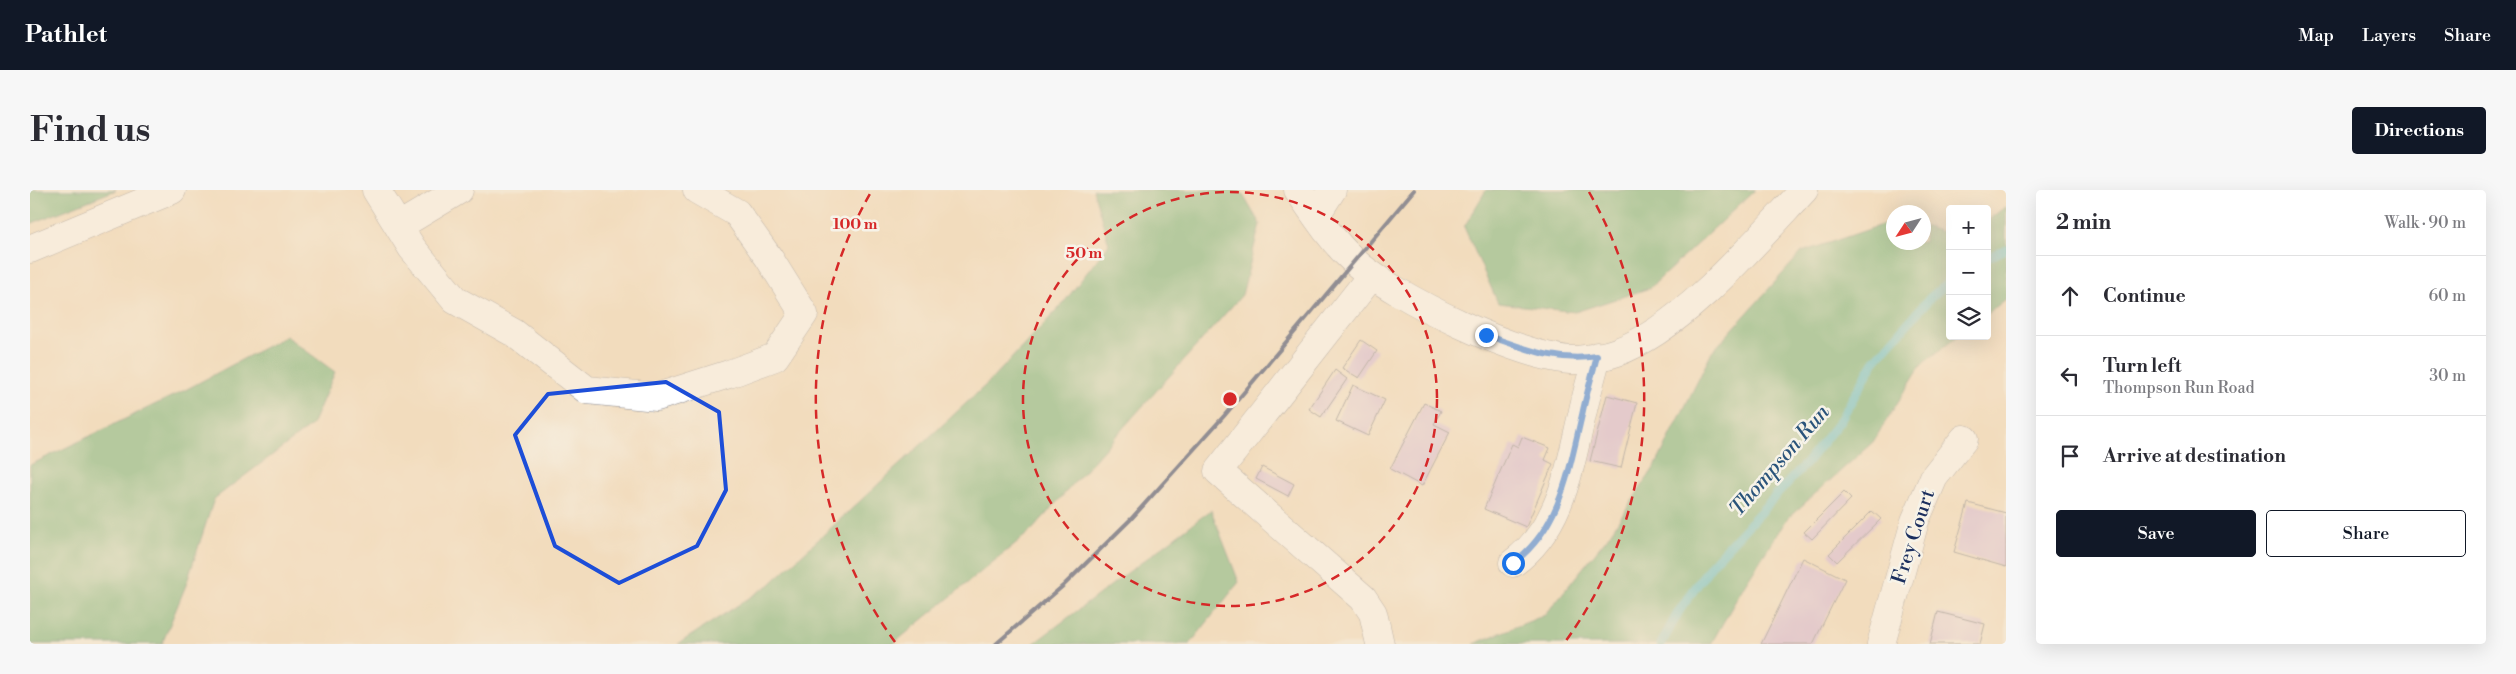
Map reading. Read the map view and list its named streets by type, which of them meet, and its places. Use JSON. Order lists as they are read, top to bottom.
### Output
{
  "streets": {
    "street": ["Frey Court"]
  },
  "water": ["Thompson Run"],
  "north": "bottom left",
  "page": {
    "header": "Pathlet",
    "nav": ["Map", "Layers", "Share"],
    "buttons": [
      "Directions",
      ["Save", "Share"]
    ],
    "title": "Find us",
    "heading": ["2 min", "Walk · 90 m"],
    "map_buttons": ["+", "−"],
    "list": [
      ["Continue", "60 m"],
      ["Turn left", "Thompson Run Road", "30 m"],
      "Arrive at destination"
    ]
  },
  "rings": ["100 m", "50 m"]
}
